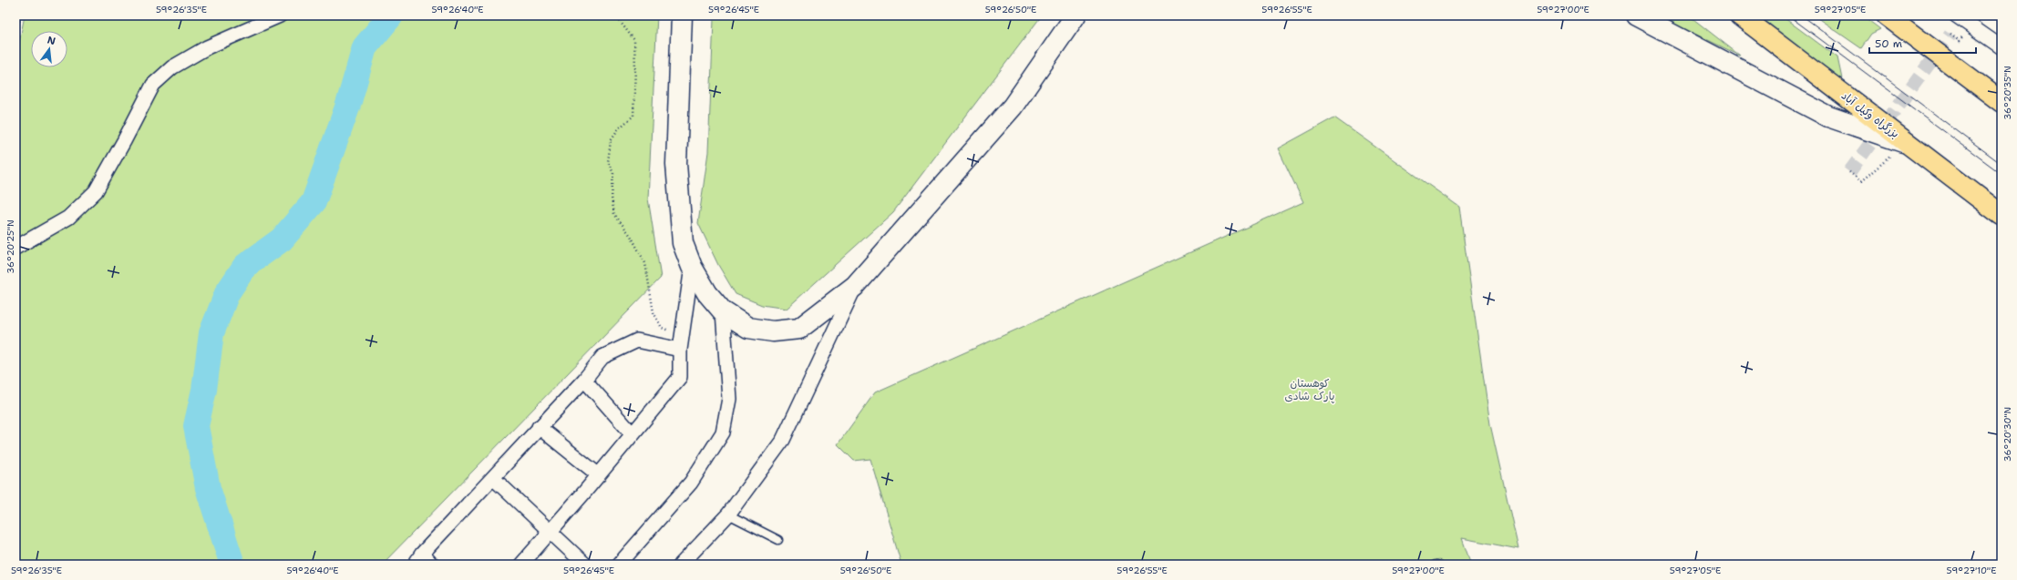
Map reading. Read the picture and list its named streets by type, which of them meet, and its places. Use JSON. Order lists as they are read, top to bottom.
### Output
{
  "streets": {
    "highway": ["بزرگراه وکیل آباد"]
  },
  "parks": ["کوهستان پارک شادی"],
  "scale_bar": "50 m",
  "north": "top",
  "coordinates": [
    "59°26'35\"E",
    "59°26'40\"E",
    "59°26'45\"E",
    "59°26'50\"E",
    "59°26'55\"E",
    "59°27'00\"E",
    "59°27'05\"E",
    "36°20'35\"N",
    "36°20'25\"N",
    "36°20'30\"N",
    "59°27'10\"E"
  ]
}
